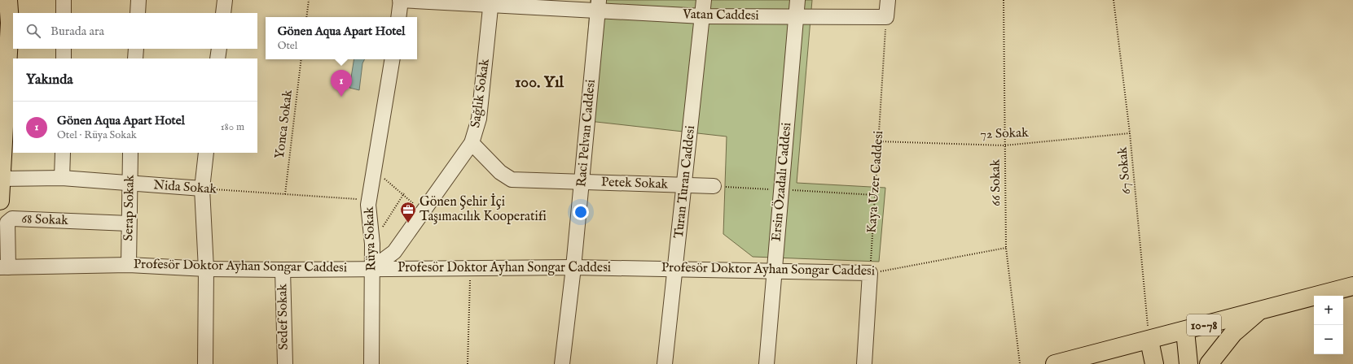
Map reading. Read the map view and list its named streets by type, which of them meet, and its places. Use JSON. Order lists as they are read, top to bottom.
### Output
{
  "streets": {
    "main road": ["10-78"],
    "street": [
      "Vatan Caddesi",
      "Sağlık Sokak",
      "Raci Pelvan Caddesi",
      "Turan Turan Caddesi",
      "Ersin Özadalı Caddesi",
      "Petek Sokak",
      "Nida Sokak",
      "Serap Sokak",
      "68 Sokak",
      "Rüya Sokak",
      "Profesör Doktor Ayhan Songar Caddesi",
      "Sedef Sokak"
    ],
    "path": [
      "Yonca Sokak",
      "72 Sokak",
      "67 Sokak",
      "Kaya Uzer Caddesi",
      "66 Sokak"
    ]
  },
  "crossings": [
    ["Vatan Caddesi", "Sağlık Sokak"],
    ["Vatan Caddesi", "Raci Pelvan Caddesi"],
    ["Vatan Caddesi", "Turan Turan Caddesi"],
    ["Vatan Caddesi", "Ersin Özadalı Caddesi"],
    ["Vatan Caddesi", "Kaya Uzer Caddesi"],
    ["Sağlık Sokak", "Petek Sokak"],
    ["Sağlık Sokak", "Rüya Sokak"],
    ["Sağlık Sokak", "Profesör Doktor Ayhan Songar Caddesi"],
    ["Yonca Sokak", "Nida Sokak"],
    ["Raci Pelvan Caddesi", "Petek Sokak"],
    ["Raci Pelvan Caddesi", "Profesör Doktor Ayhan Songar Caddesi"],
    ["72 Sokak", "67 Sokak"],
    ["72 Sokak", "Kaya Uzer Caddesi"],
    ["72 Sokak", "66 Sokak"],
    ["67 Sokak", "10-78"],
    ["Turan Turan Caddesi", "Petek Sokak"],
    ["Turan Turan Caddesi", "Profesör Doktor Ayhan Songar Caddesi"],
    ["Ersin Özadalı Caddesi", "Profesör Doktor Ayhan Songar Caddesi"],
    ["Kaya Uzer Caddesi", "Profesör Doktor Ayhan Songar Caddesi"],
    ["66 Sokak", "Profesör Doktor Ayhan Songar Caddesi"],
    ["Nida Sokak", "Serap Sokak"],
    ["Nida Sokak", "Rüya Sokak"],
    ["Serap Sokak", "68 Sokak"],
    ["Serap Sokak", "Profesör Doktor Ayhan Songar Caddesi"],
    ["68 Sokak", "Profesör Doktor Ayhan Songar Caddesi"],
    ["Rüya Sokak", "Profesör Doktor Ayhan Songar Caddesi"],
    ["Profesör Doktor Ayhan Songar Caddesi", "Sedef Sokak"]
  ],
  "districts": ["100. Yıl"],
  "places": {
    "office": ["Gönen Şehir İçi Taşımacılık Kooperatifi"]
  },
  "page": {
    "search": "Burada ara",
    "popup": ["Gönen Aqua Apart Hotel", "Otel"],
    "heading": "Yakında",
    "pins": "1",
    "list": [
      {
        "mark": "1",
        "name": "Gönen Aqua Apart Hotel",
        "note": "Otel · Rüya Sokak",
        "value": "180 m"
      }
    ],
    "map_buttons": ["+", "−"]
  }
}
